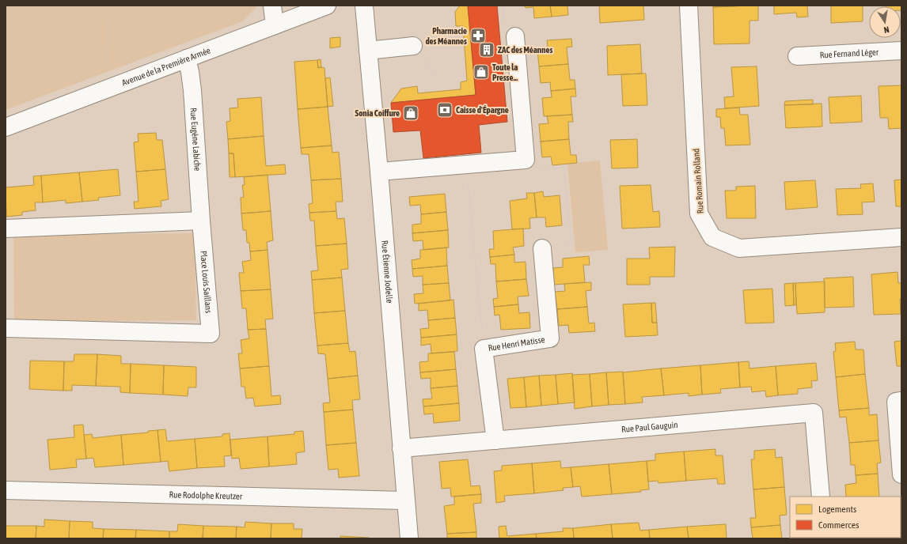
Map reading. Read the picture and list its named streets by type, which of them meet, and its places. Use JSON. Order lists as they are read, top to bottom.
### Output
{
  "streets": {
    "street": [
      "Rue Fernand Léger",
      "Avenue de la Première Armée",
      "Rue Eugène Labiche",
      "Rue Romain Rolland",
      "Rue Étienne Jodelle",
      "Place Louis Saillans",
      "Rue Henri Matisse",
      "Rue Paul Gauguin",
      "Rue Rodolphe Kreutzer"
    ]
  },
  "crossings": [
    ["Avenue de la Première Armée", "Rue Eugène Labiche"],
    ["Rue Eugène Labiche", "Place Louis Saillans"],
    ["Rue Étienne Jodelle", "Rue Paul Gauguin"],
    ["Rue Étienne Jodelle", "Rue Rodolphe Kreutzer"],
    ["Rue Henri Matisse", "Rue Paul Gauguin"]
  ],
  "places": {
    "pharmacy": ["Pharmacie des Méannes"],
    "building": ["ZAC des Méannes"],
    "shop": ["Toute la Presse...", "Sonia Coiffure"],
    "bank": ["Caisse d'Épargne"]
  },
  "legend": ["Logements", "Commerces"],
  "north": "bottom"
}
